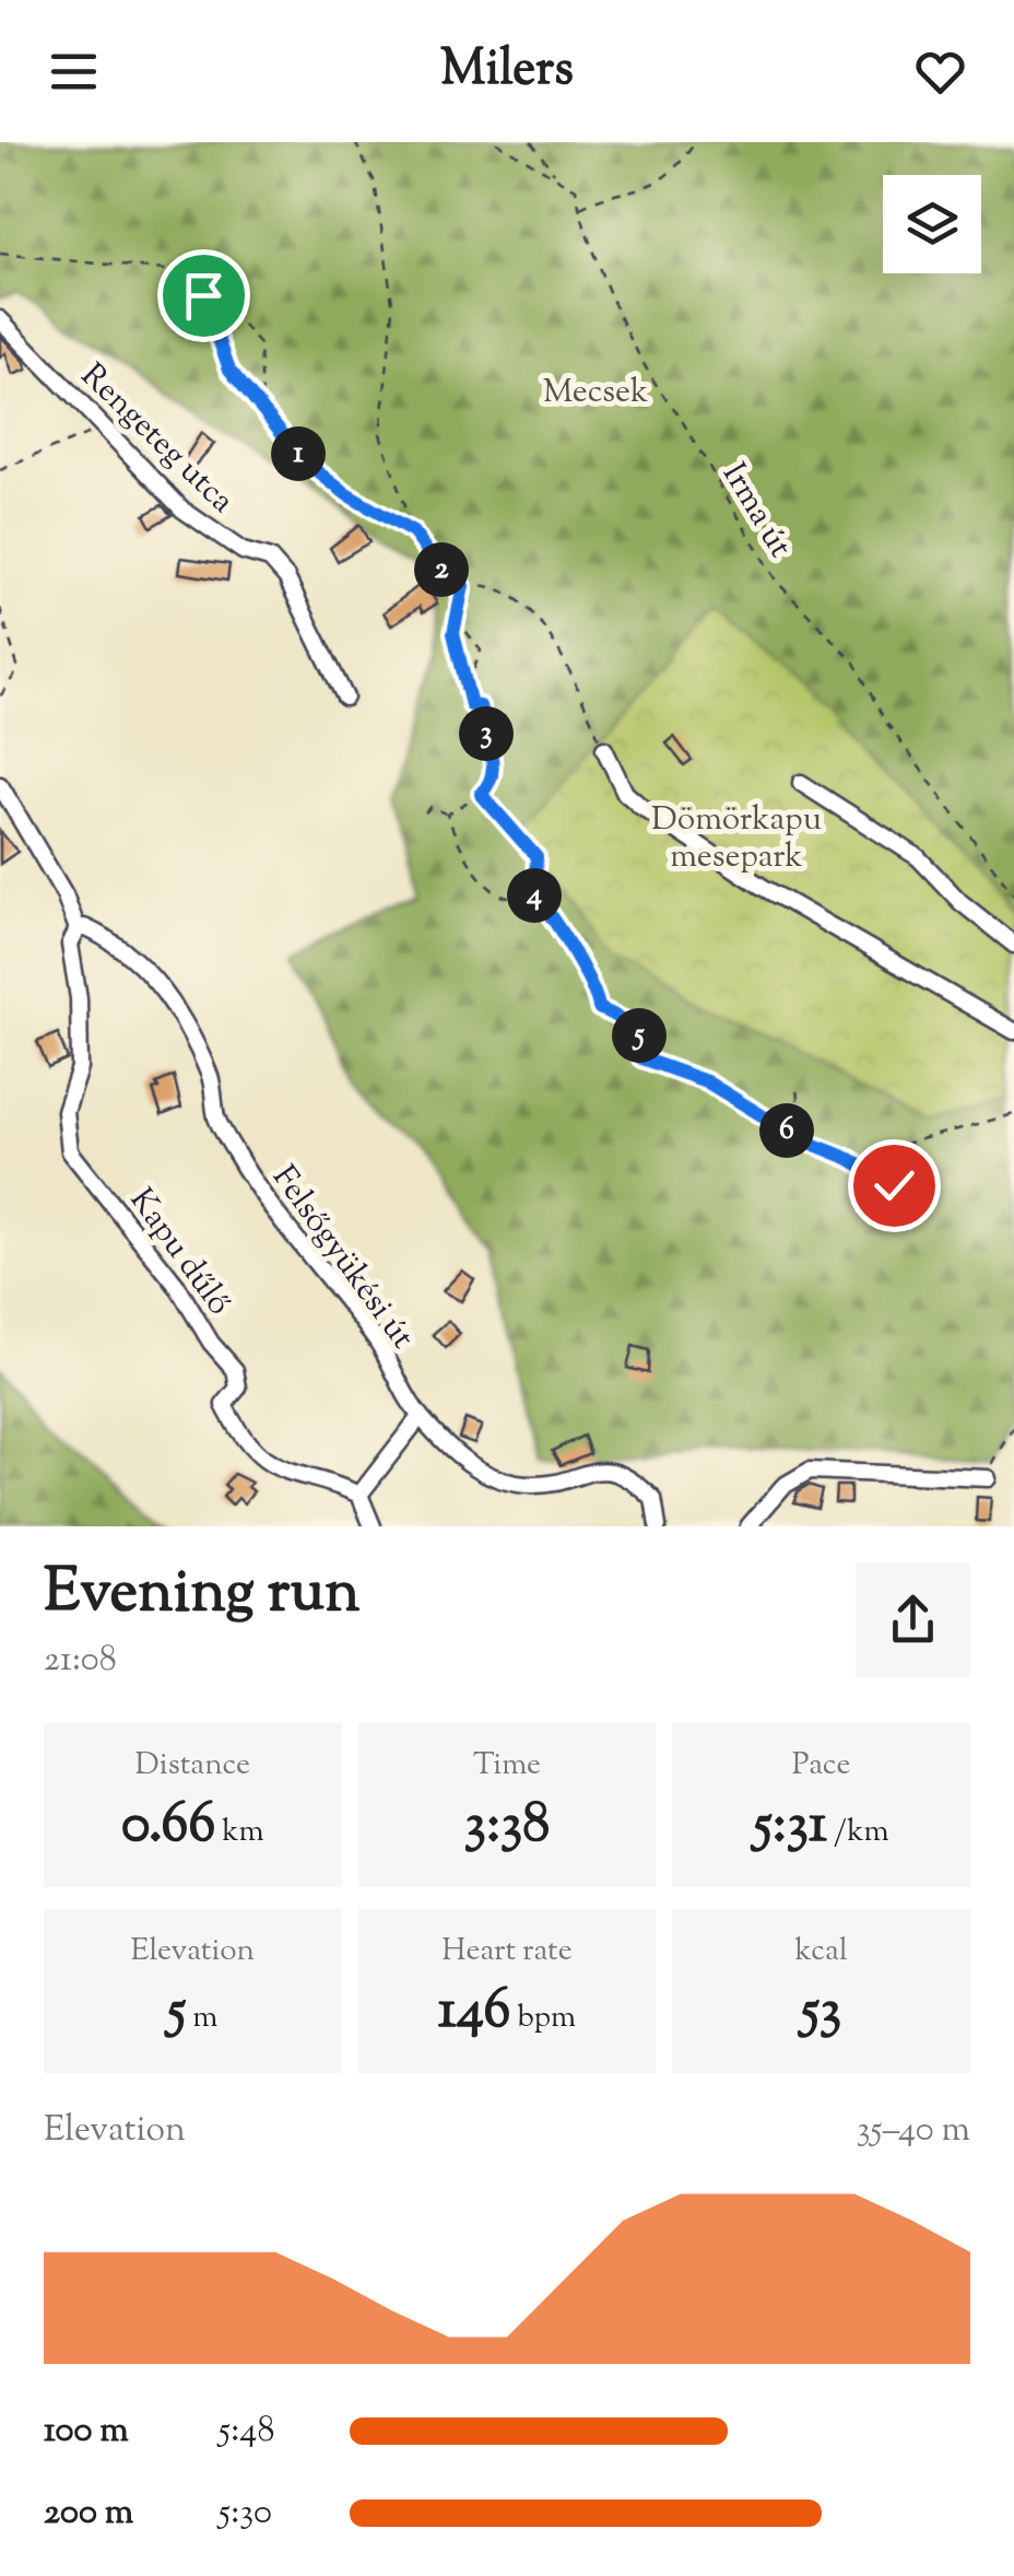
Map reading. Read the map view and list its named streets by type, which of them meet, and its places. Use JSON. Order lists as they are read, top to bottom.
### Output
{
  "streets": {
    "street": ["Rengeteg utca", "Kapu dűlő", "Felsőgyükési út"],
    "path": ["Irma út"]
  },
  "crossings": [
    ["Kapu dűlő", "Felsőgyükési út"]
  ],
  "parks": ["Mecsek", "Dömörkapu mesepark"],
  "page": {
    "header": "Milers",
    "pins": [
      "1",
      "2",
      "3",
      "4",
      "5",
      "6"
    ],
    "heading": ["Evening run", "21:08"],
    "stats": [
      ["Distance", "0.66 km"],
      ["Time", "3:38"],
      ["Pace", "5:31 /km"],
      ["Elevation", "5 m"],
      ["Heart rate", "146 bpm"],
      ["kcal", "53"]
    ],
    "chart": ["Elevation", "35–40 m"],
    "list": [
      {
        "name": "100 m",
        "note": "5:48"
      },
      {
        "name": "200 m",
        "note": "5:30"
      }
    ]
  }
}
